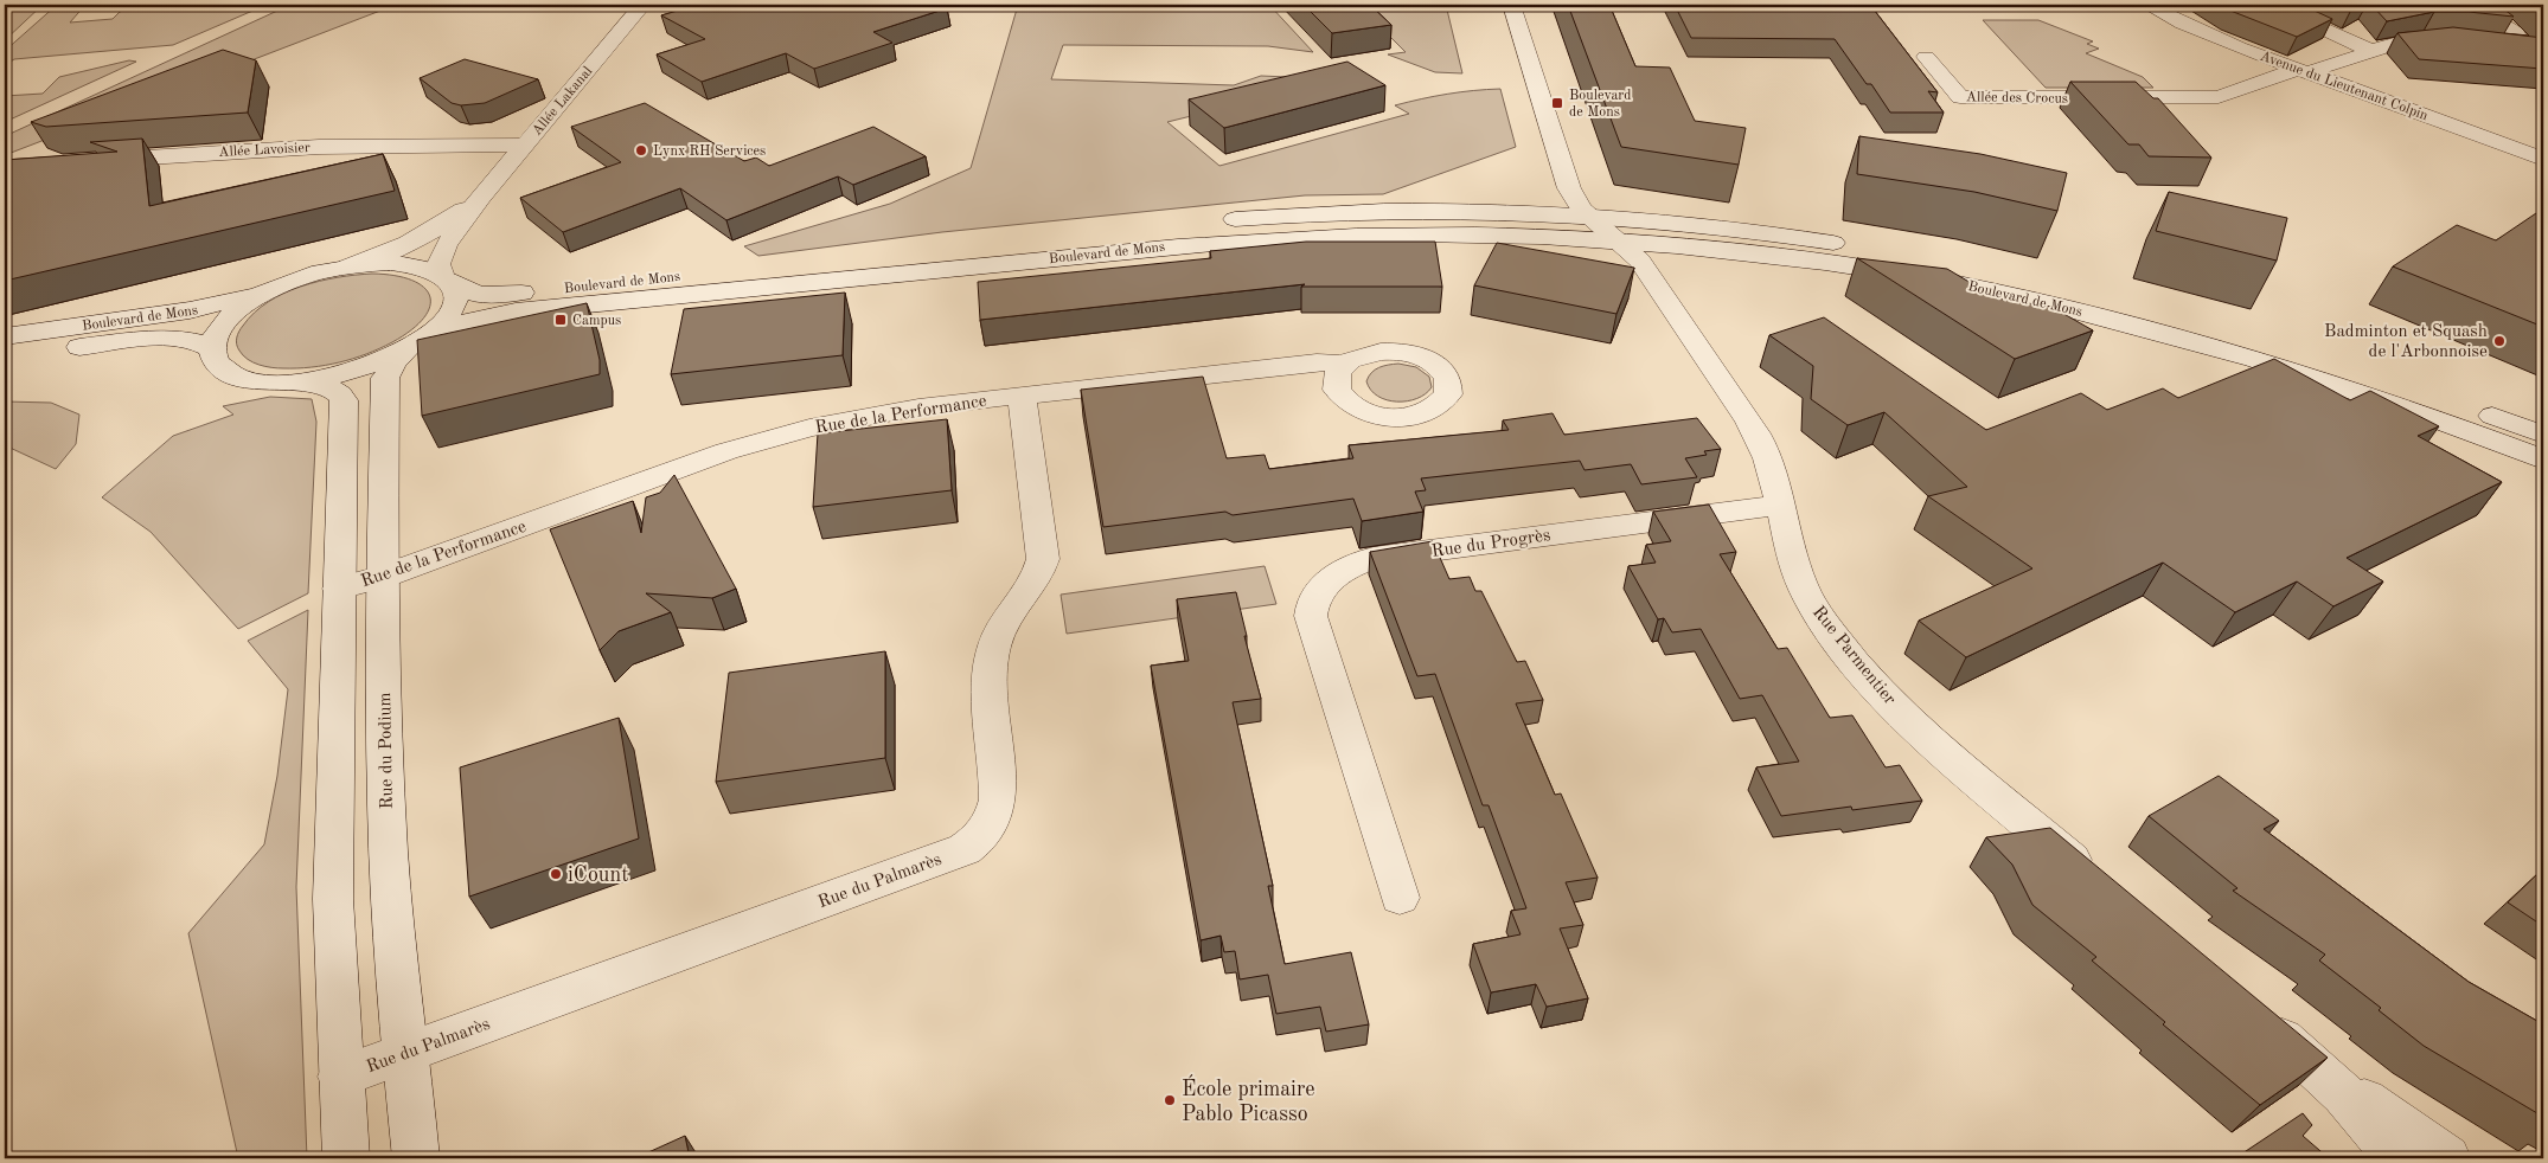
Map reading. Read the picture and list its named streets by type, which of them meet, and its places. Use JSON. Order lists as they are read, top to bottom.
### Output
{
  "streets": {
    "street": [
      "Avenue du Lieutenant Colpin",
      "Allée des Crocus",
      "Allée Lakanal",
      "Allée Lavoisier",
      "Boulevard de Mons",
      "Rue de la Performance",
      "Rue du Progrès",
      "Rue Parmentier",
      "Rue du Podium",
      "Rue du Palmarès"
    ]
  },
  "crossings": [
    ["Avenue du Lieutenant Colpin", "Allée des Crocus"],
    ["Allée Lakanal", "Allée Lavoisier"],
    ["Allée Lakanal", "Boulevard de Mons"],
    ["Allée Lakanal", "Rue du Podium"],
    ["Boulevard de Mons", "Rue Parmentier"],
    ["Boulevard de Mons", "Rue du Podium"],
    ["Rue de la Performance", "Rue du Podium"],
    ["Rue de la Performance", "Rue du Palmarès"],
    ["Rue du Progrès", "Rue Parmentier"],
    ["Rue du Podium", "Rue du Palmarès"]
  ],
  "places": {
    "transit": ["Boulevard de Mons", "Campus"],
    "other": [
      "Lynx RH Services",
      "Badminton et Squash de l'Arbonnoise",
      "iCount",
      "École primaire Pablo Picasso"
    ]
  }
}
